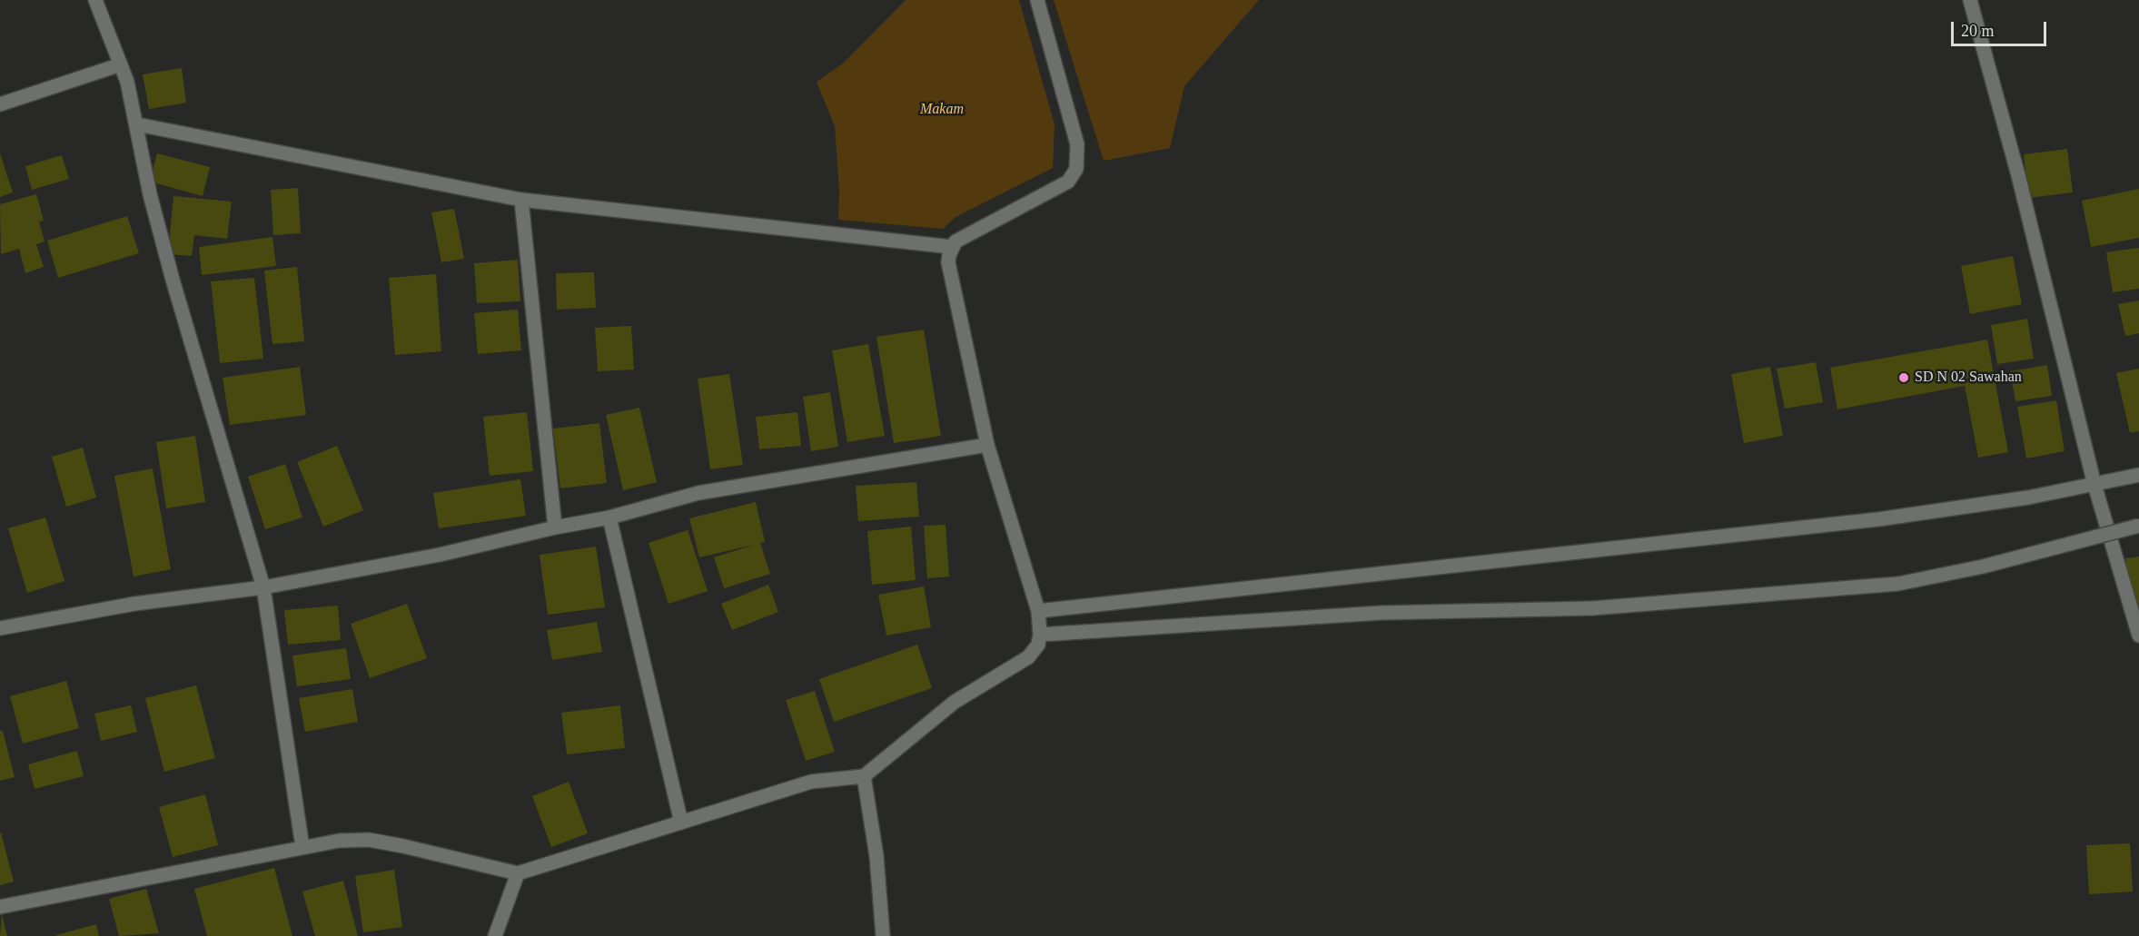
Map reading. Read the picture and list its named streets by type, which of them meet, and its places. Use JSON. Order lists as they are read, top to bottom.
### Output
{
  "parks": ["Makam"],
  "places": ["SD N 02 Sawahan"],
  "scale_bar": "20 m"
}
